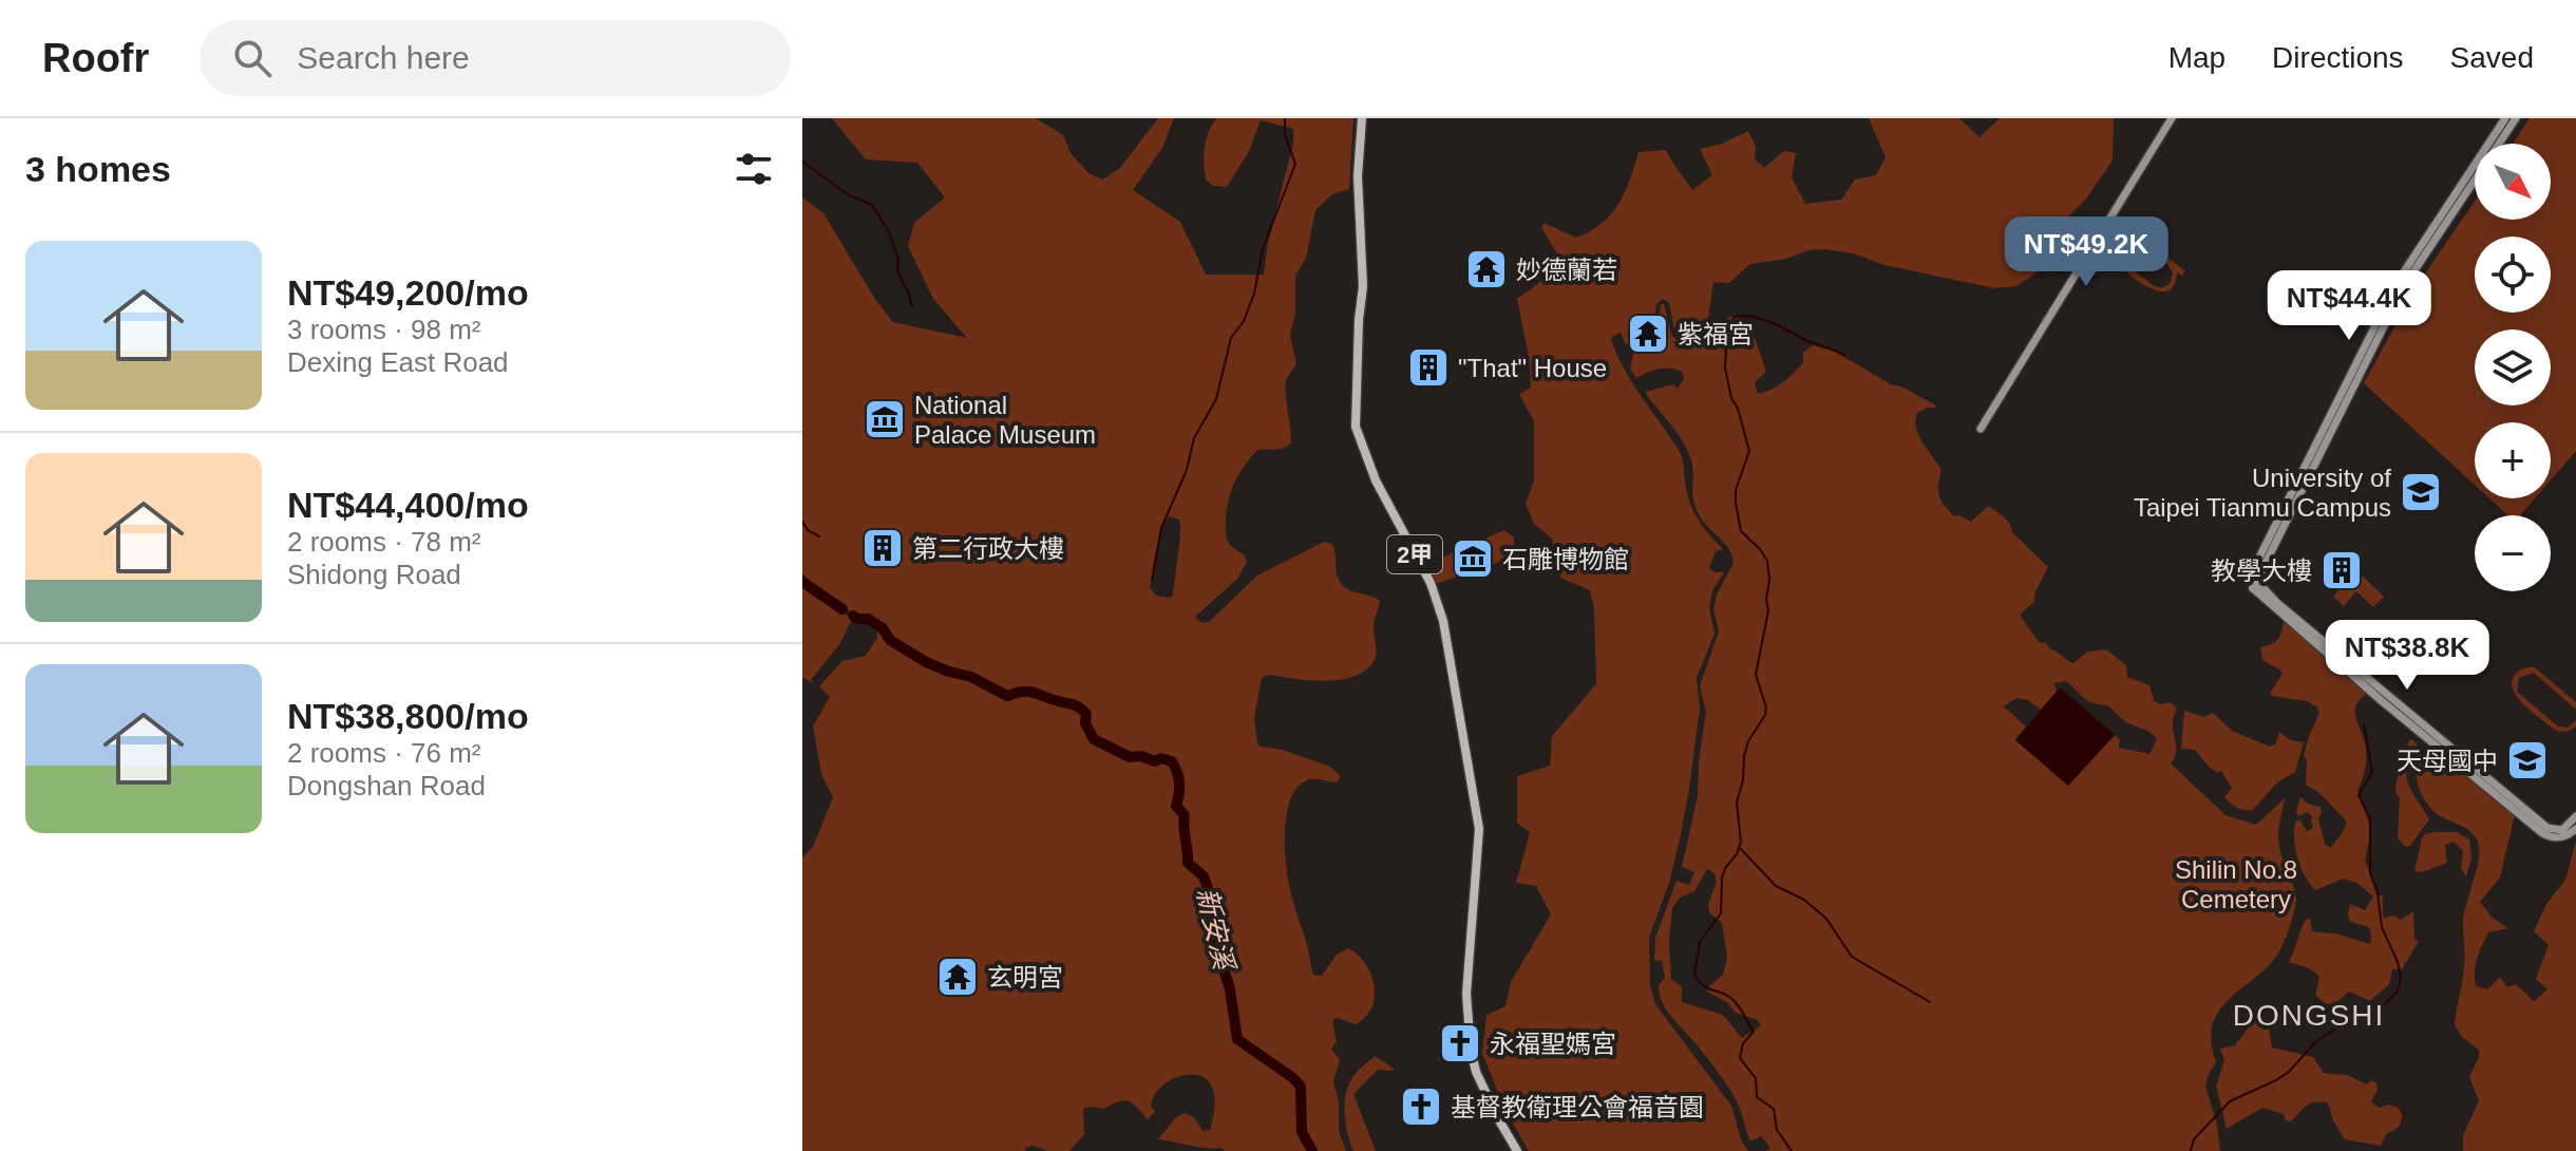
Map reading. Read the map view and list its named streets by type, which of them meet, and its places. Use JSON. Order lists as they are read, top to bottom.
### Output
{
  "streets": {
    "main road": ["2甲"]
  },
  "districts": ["DONGSHI"],
  "water": ["新安溪"],
  "parks": ["Shilin No.8 Cemetery"],
  "places": {
    "temple": ["妙德蘭若", "紫福宮", "玄明宮"],
    "building": ["\"That\" House", "第二行政大樓", "教學大樓"],
    "museum": ["National Palace Museum", "石雕博物館"],
    "school or university": ["University of Taipei Tianmu Campus", "天母國中"],
    "church": ["永福聖媽宮", "基督教衛理公會福音園"]
  },
  "north": "bottom right",
  "page": {
    "header": "Roofr",
    "search": "Search here",
    "nav": ["Map", "Directions", "Saved"],
    "heading": "3 homes",
    "map_buttons": ["+", "−"],
    "price": ["NT$49.2K", "NT$44.4K", "NT$38.8K"],
    "list": [
      {
        "name": "NT$49,200/mo",
        "note": "3 rooms · 98 m² · Dexing East Road"
      },
      {
        "name": "NT$44,400/mo",
        "note": "2 rooms · 78 m² · Shidong Road"
      },
      {
        "name": "NT$38,800/mo",
        "note": "2 rooms · 76 m² · Dongshan Road"
      }
    ]
  }
}
